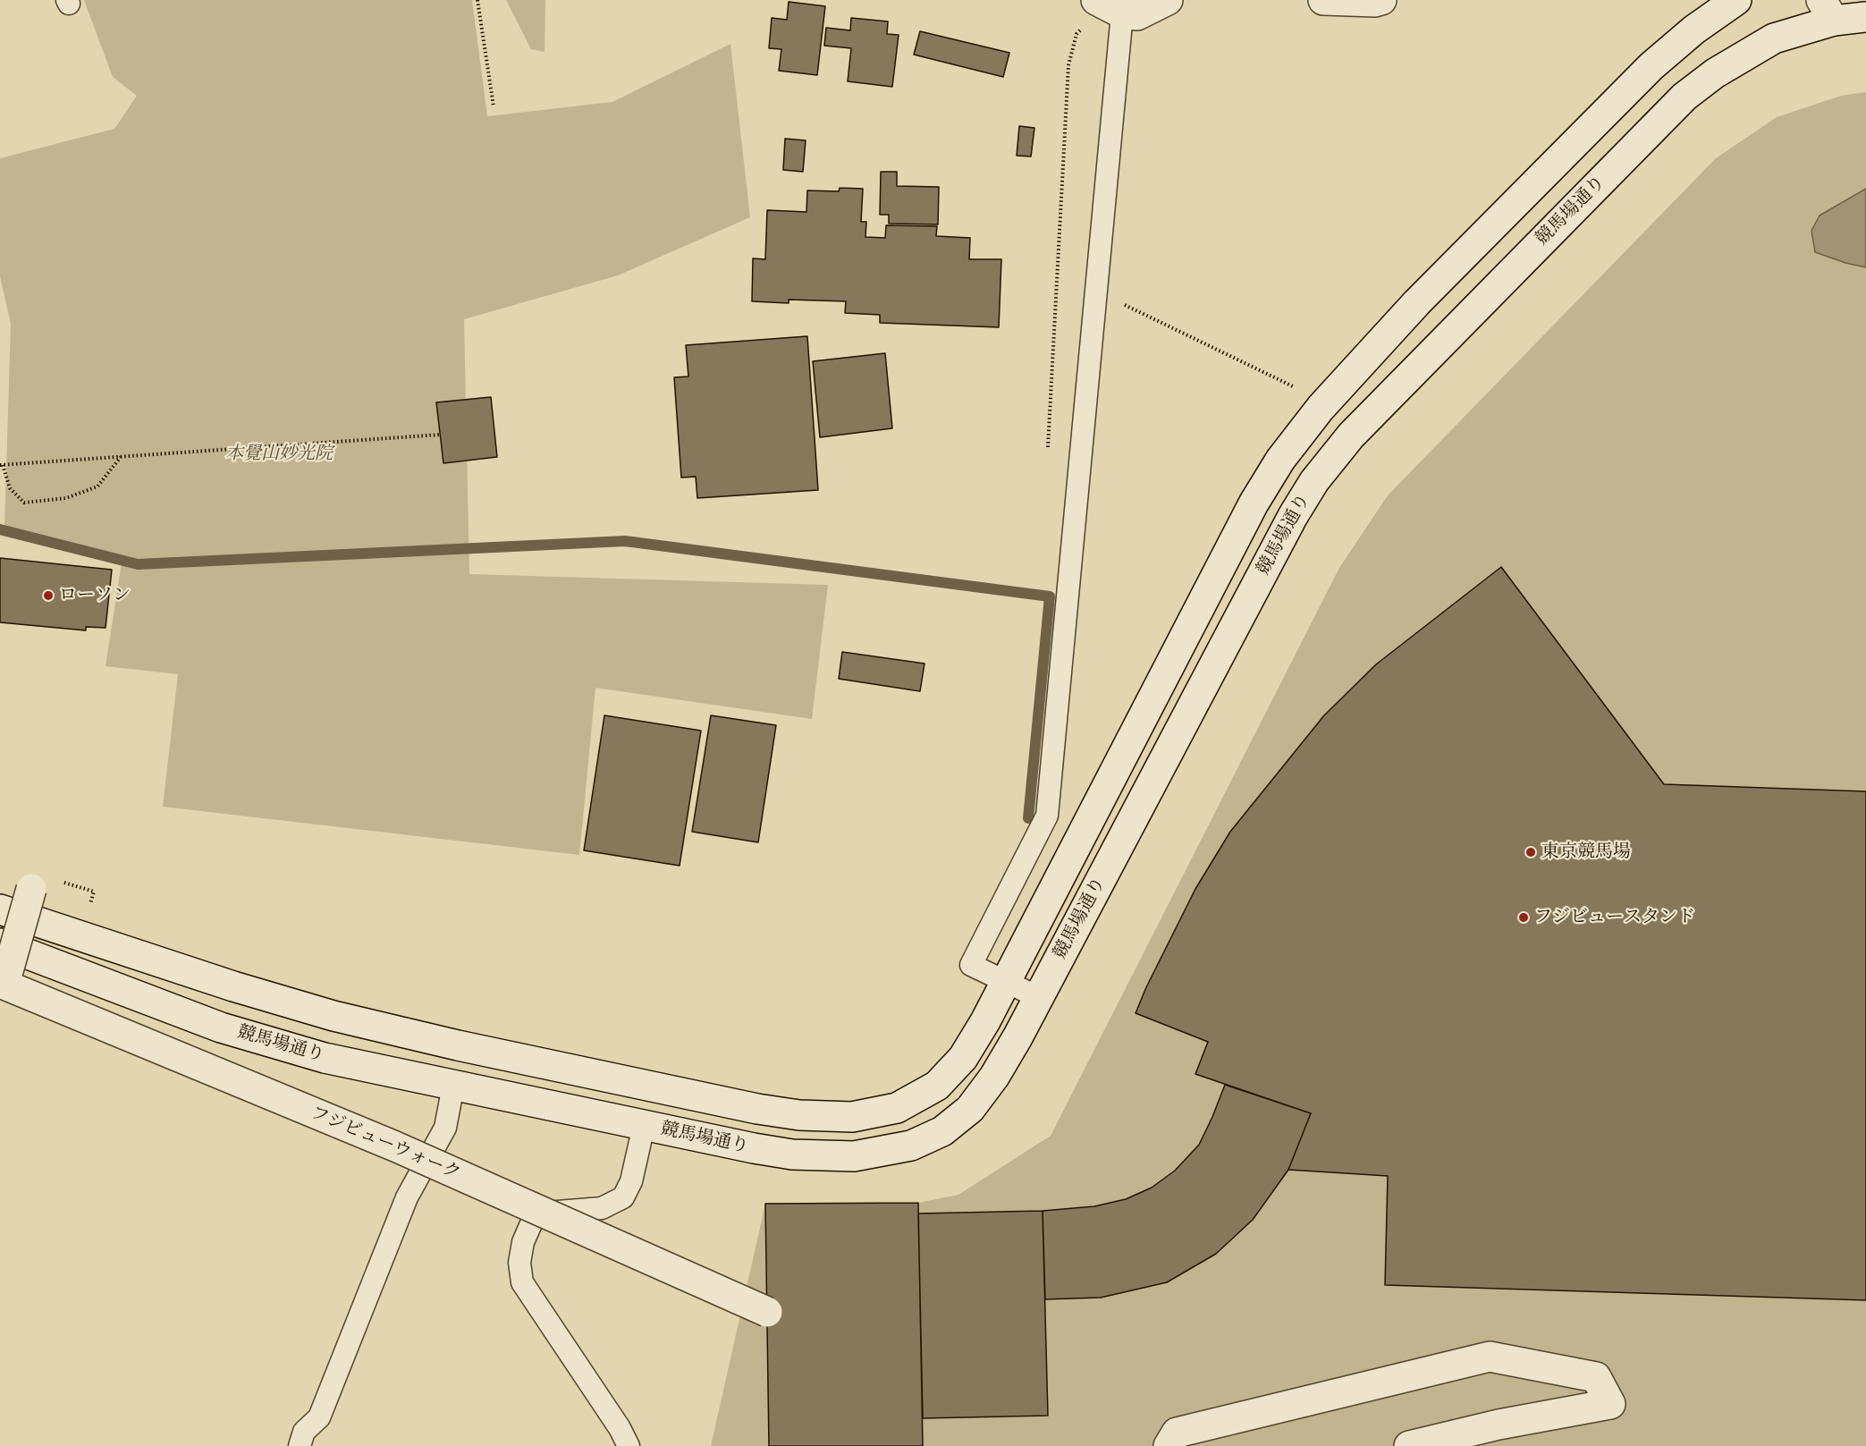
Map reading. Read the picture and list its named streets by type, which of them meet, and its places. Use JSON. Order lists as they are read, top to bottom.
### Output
{
  "streets": {
    "street": ["競馬場通り", "フジビューウォーク"]
  },
  "parks": ["本覺山妙光院"],
  "places": ["ローソン", "東京競馬場", "フジビュースタンド"]
}
